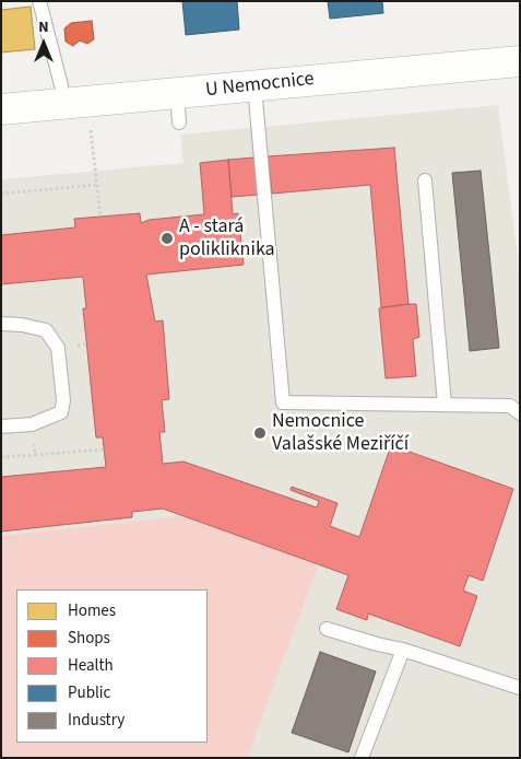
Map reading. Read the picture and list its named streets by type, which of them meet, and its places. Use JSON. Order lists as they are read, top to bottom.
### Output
{
  "streets": {
    "street": ["U Nemocnice"]
  },
  "places": ["A - stará polikliknika", "Nemocnice Valašské Meziříčí"],
  "legend": [
    "Homes",
    "Shops",
    "Health",
    "Public",
    "Industry"
  ],
  "north": "top"
}
